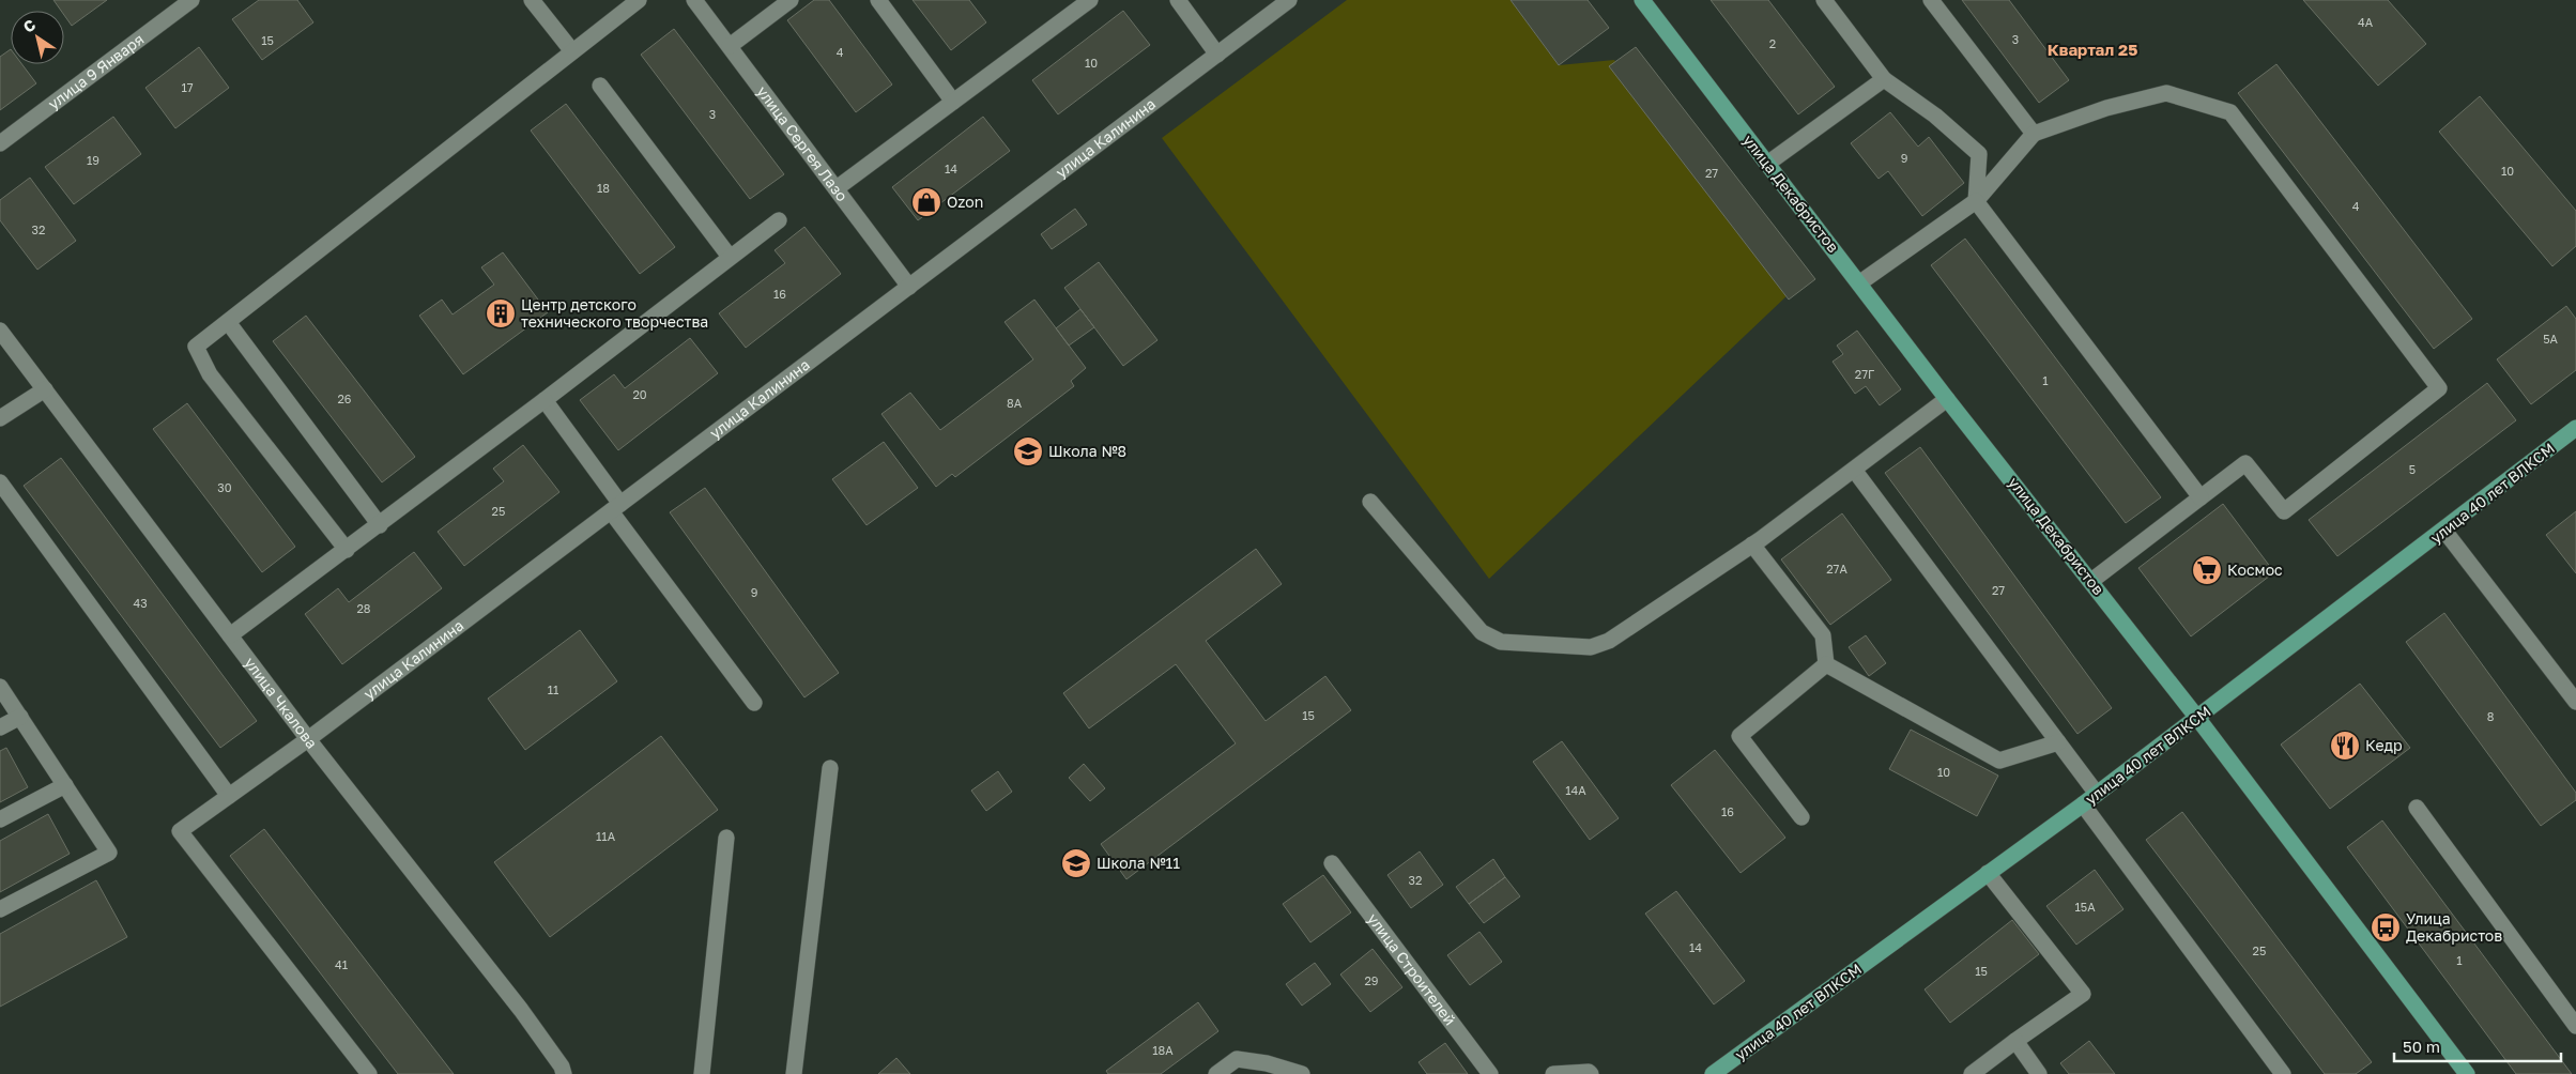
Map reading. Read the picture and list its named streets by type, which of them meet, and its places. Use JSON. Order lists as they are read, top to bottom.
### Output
{
  "streets": {
    "main road": ["улица Декабристов", "улица 40 лет ВЛКСМ"],
    "street": [
      "улица 9 Января",
      "улица Калинина",
      "улица Сергея Лазо",
      "улица Чкалова",
      "улица Строителей"
    ]
  },
  "crossings": [
    ["улица Калинина", "улица Сергея Лазо"],
    ["улица Калинина", "улица Чкалова"],
    ["улица Декабристов", "улица 40 лет ВЛКСМ"]
  ],
  "districts": ["Квартал 25"],
  "places": {
    "shop": ["Ozon"],
    "building": ["Центр детского технического творчества"],
    "school or university": ["Школа №8", "Школа №11"],
    "supermarket": ["Космос"],
    "restaurant": ["Кедр"],
    "bus stop": ["Улица Декабристов"]
  },
  "house_numbers": [
    "4А",
    "3",
    "15",
    "2",
    "4",
    "10",
    "17",
    "3",
    "9",
    "19",
    "14",
    "10",
    "27",
    "18",
    "4",
    "32",
    "16",
    "5А",
    "27Г",
    "1",
    "20",
    "26",
    "8А",
    "5",
    "30",
    "25",
    "27А",
    "27",
    "9",
    "43",
    "28",
    "11",
    "15",
    "8",
    "10",
    "14А",
    "16",
    "11А",
    "32",
    "15А",
    "14",
    "25",
    "1",
    "41",
    "15",
    "29",
    "18А"
  ],
  "scale_bar": "50 m",
  "north": "top left"
}
